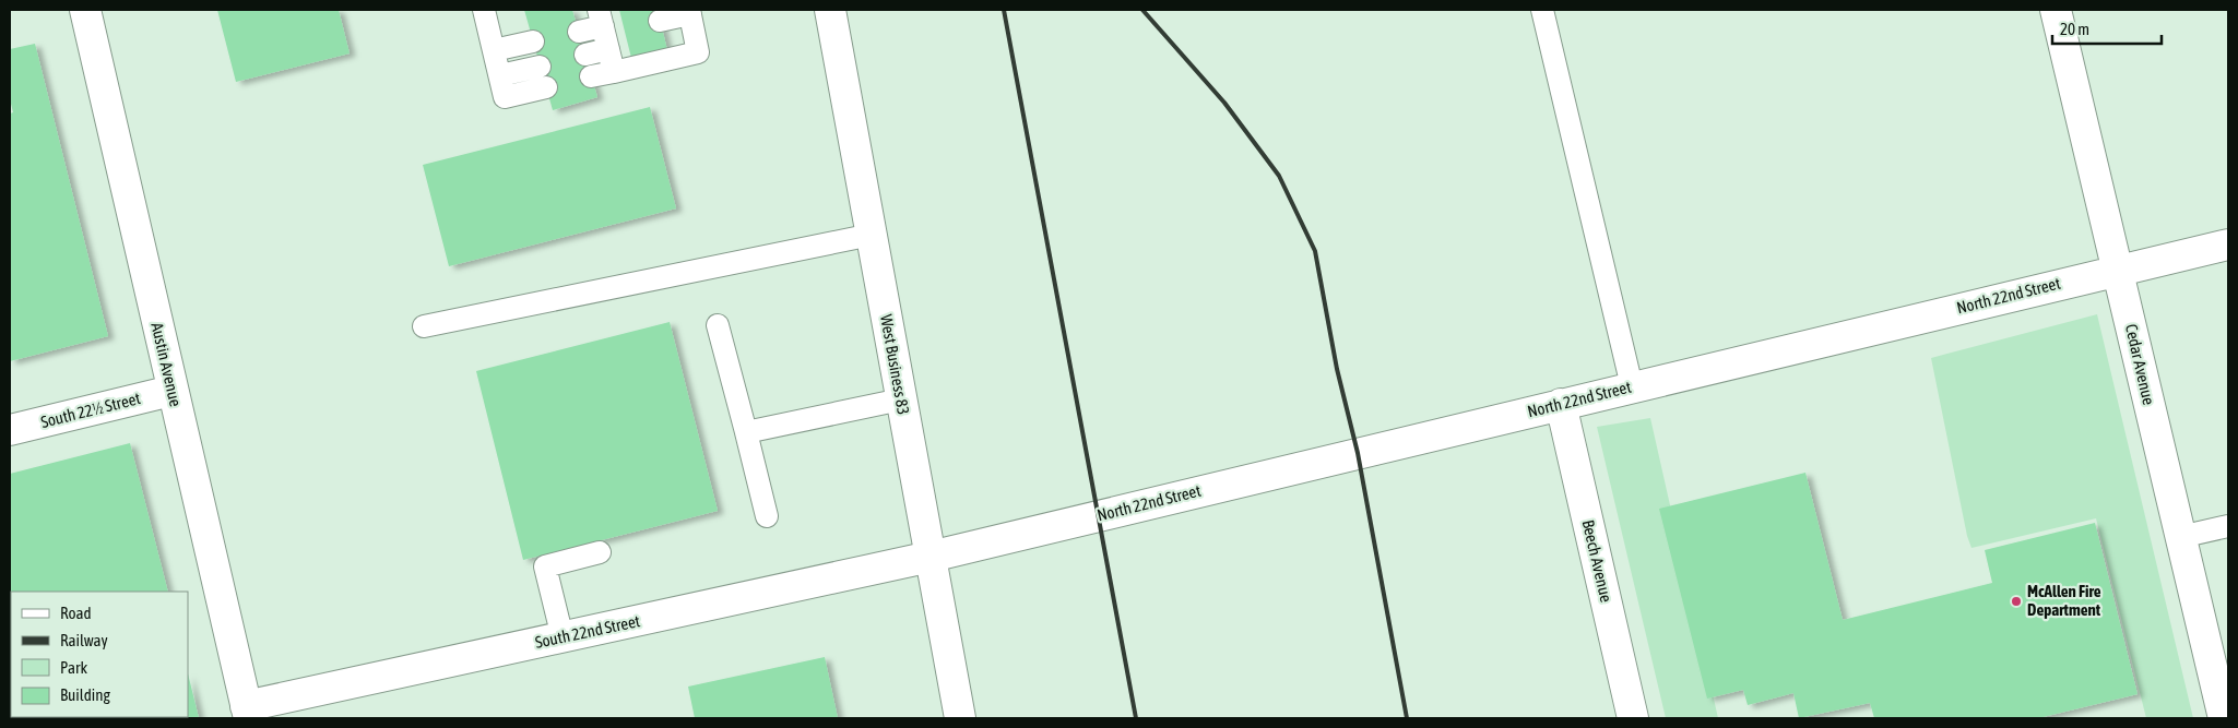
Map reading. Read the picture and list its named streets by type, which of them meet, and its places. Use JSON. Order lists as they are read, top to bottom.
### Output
{
  "streets": {
    "street": [
      "North 22nd Street",
      "Austin Avenue",
      "West Business 83",
      "Cedar Avenue",
      "South 22½ Street",
      "Beech Avenue",
      "South 22nd Street"
    ]
  },
  "crossings": [
    ["North 22nd Street", "West Business 83"],
    ["North 22nd Street", "Cedar Avenue"],
    ["North 22nd Street", "Beech Avenue"],
    ["North 22nd Street", "South 22nd Street"],
    ["Austin Avenue", "South 22½ Street"],
    ["Austin Avenue", "South 22nd Street"],
    ["West Business 83", "South 22nd Street"]
  ],
  "places": ["McAllen Fire Department"],
  "legend": [
    "Road",
    "Railway",
    "Park",
    "Building"
  ],
  "scale_bar": "20 m"
}
